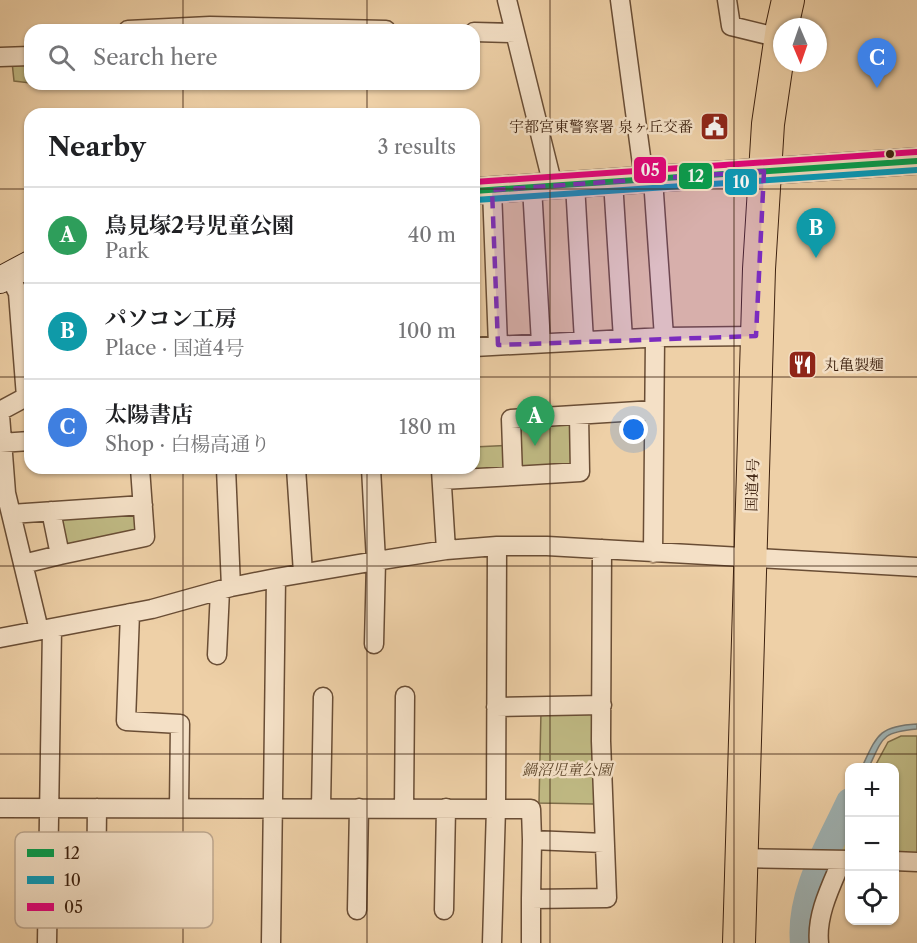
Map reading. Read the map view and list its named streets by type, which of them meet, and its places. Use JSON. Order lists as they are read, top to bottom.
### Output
{
  "streets": {
    "highway": ["国道4号"]
  },
  "parks": ["鍋沼児童公園"],
  "places": {
    "public building": ["宇都宮東警察署 泉ヶ丘交番"],
    "restaurant": ["丸亀製麺"]
  },
  "lines": ["transit line 05", "transit line 12", "transit line 10"],
  "legend": ["12", "10", "05"],
  "north": "bottom",
  "page": {
    "search": "Search here",
    "pins": ["C", "B", "A"],
    "heading": ["Nearby", "3 results"],
    "list": [
      {
        "mark": "A",
        "name": "鳥見塚2号児童公園",
        "note": "Park",
        "value": "40 m"
      },
      {
        "mark": "B",
        "name": "パソコン工房",
        "note": "Place · 国道4号",
        "value": "100 m"
      },
      {
        "mark": "C",
        "name": "太陽書店",
        "note": "Shop · 白楊高通り",
        "value": "180 m"
      }
    ],
    "map_buttons": ["+", "−"]
  }
}
